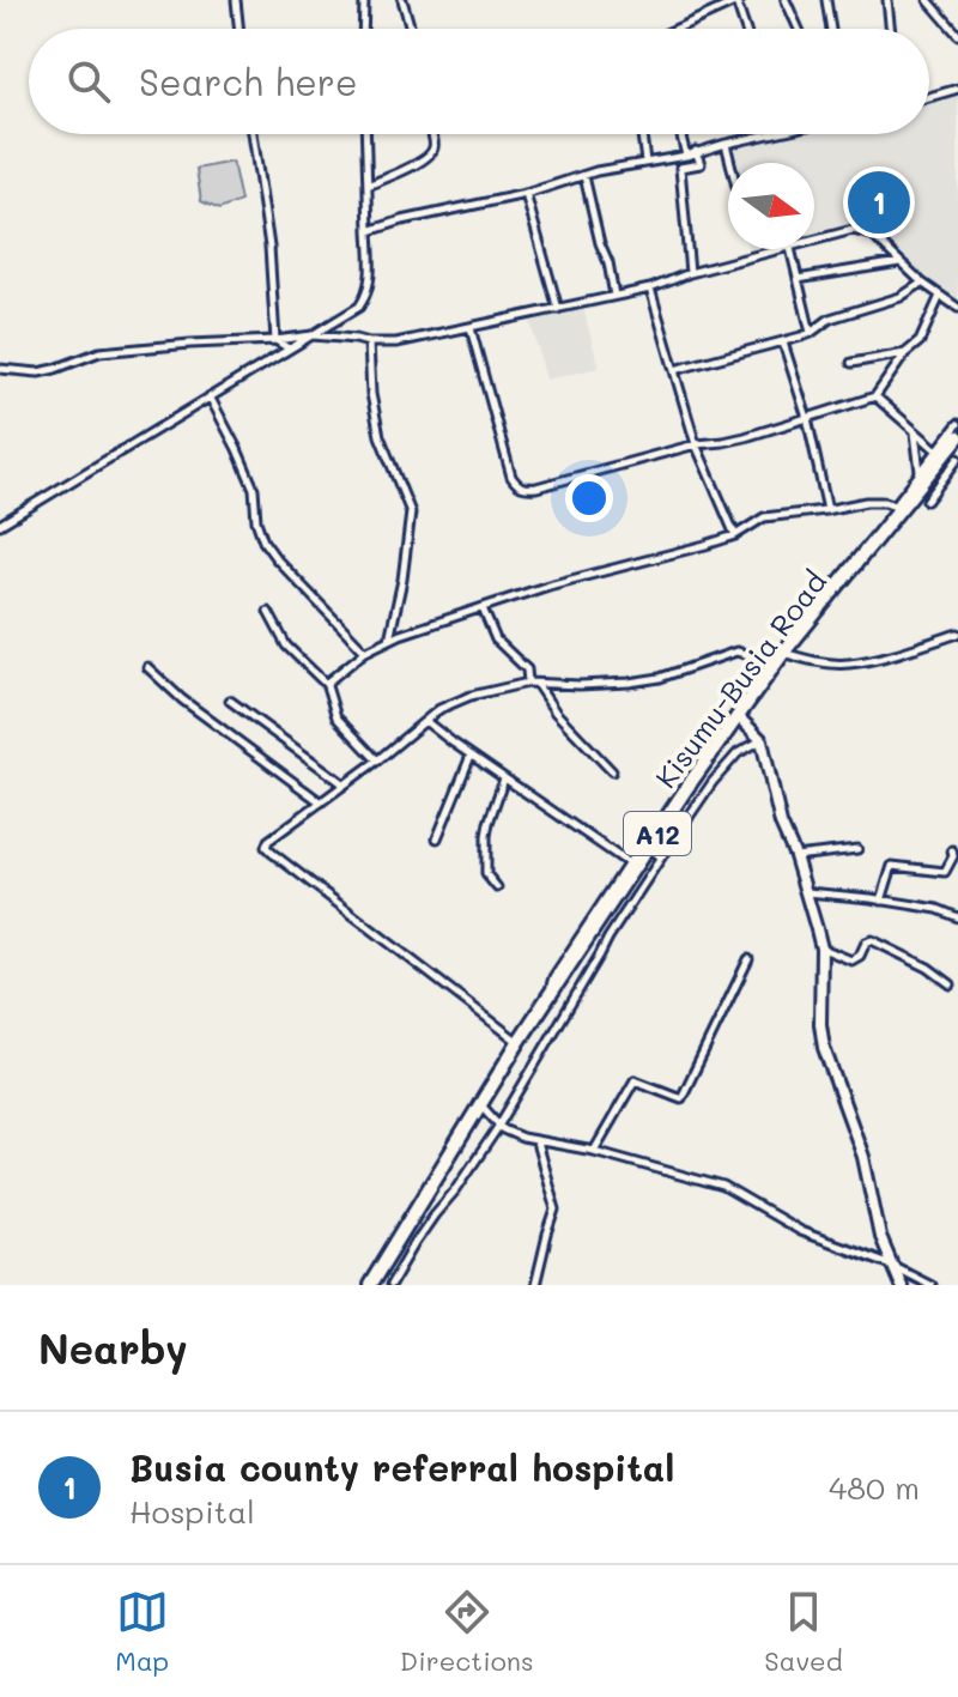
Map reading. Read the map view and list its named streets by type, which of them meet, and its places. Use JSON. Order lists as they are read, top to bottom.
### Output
{
  "streets": {
    "highway": ["Kisumu-Busia Road", "A12"]
  },
  "north": "right",
  "page": {
    "search": "Search here",
    "pins": "1",
    "heading": "Nearby",
    "list": [
      {
        "mark": "1",
        "name": "Busia county referral hospital",
        "note": "Hospital",
        "value": "480 m"
      }
    ],
    "nav": ["Map", "Directions", "Saved"]
  }
}
